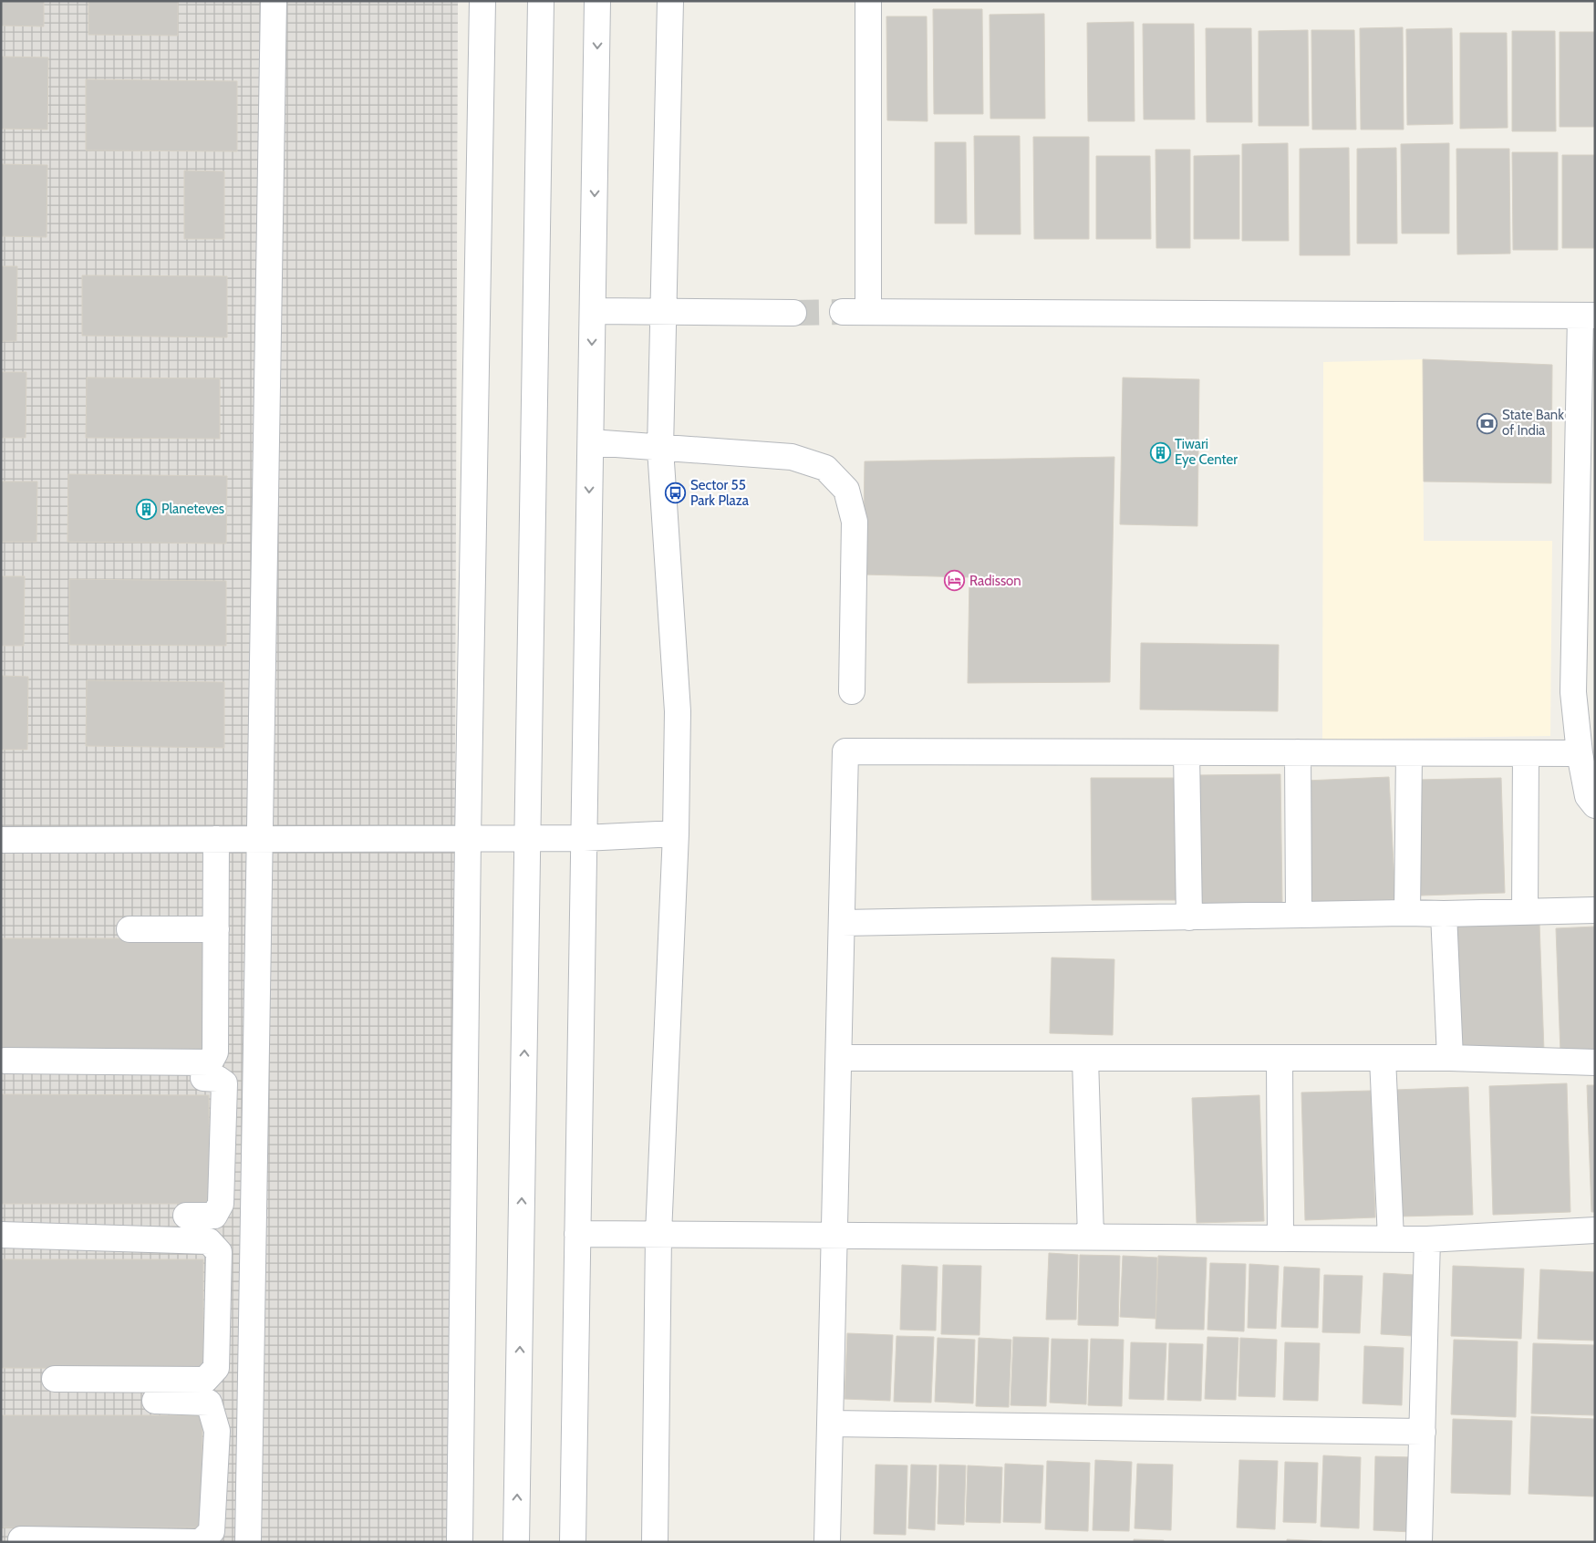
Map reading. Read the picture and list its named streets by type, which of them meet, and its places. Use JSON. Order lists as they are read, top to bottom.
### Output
{
  "places": {
    "bank": ["State Bank of India"],
    "building": ["Tiwari Eye Center", "Planeteves"],
    "bus stop": ["Sector 55 Park Plaza"],
    "hotel": ["Radisson"]
  }
}
